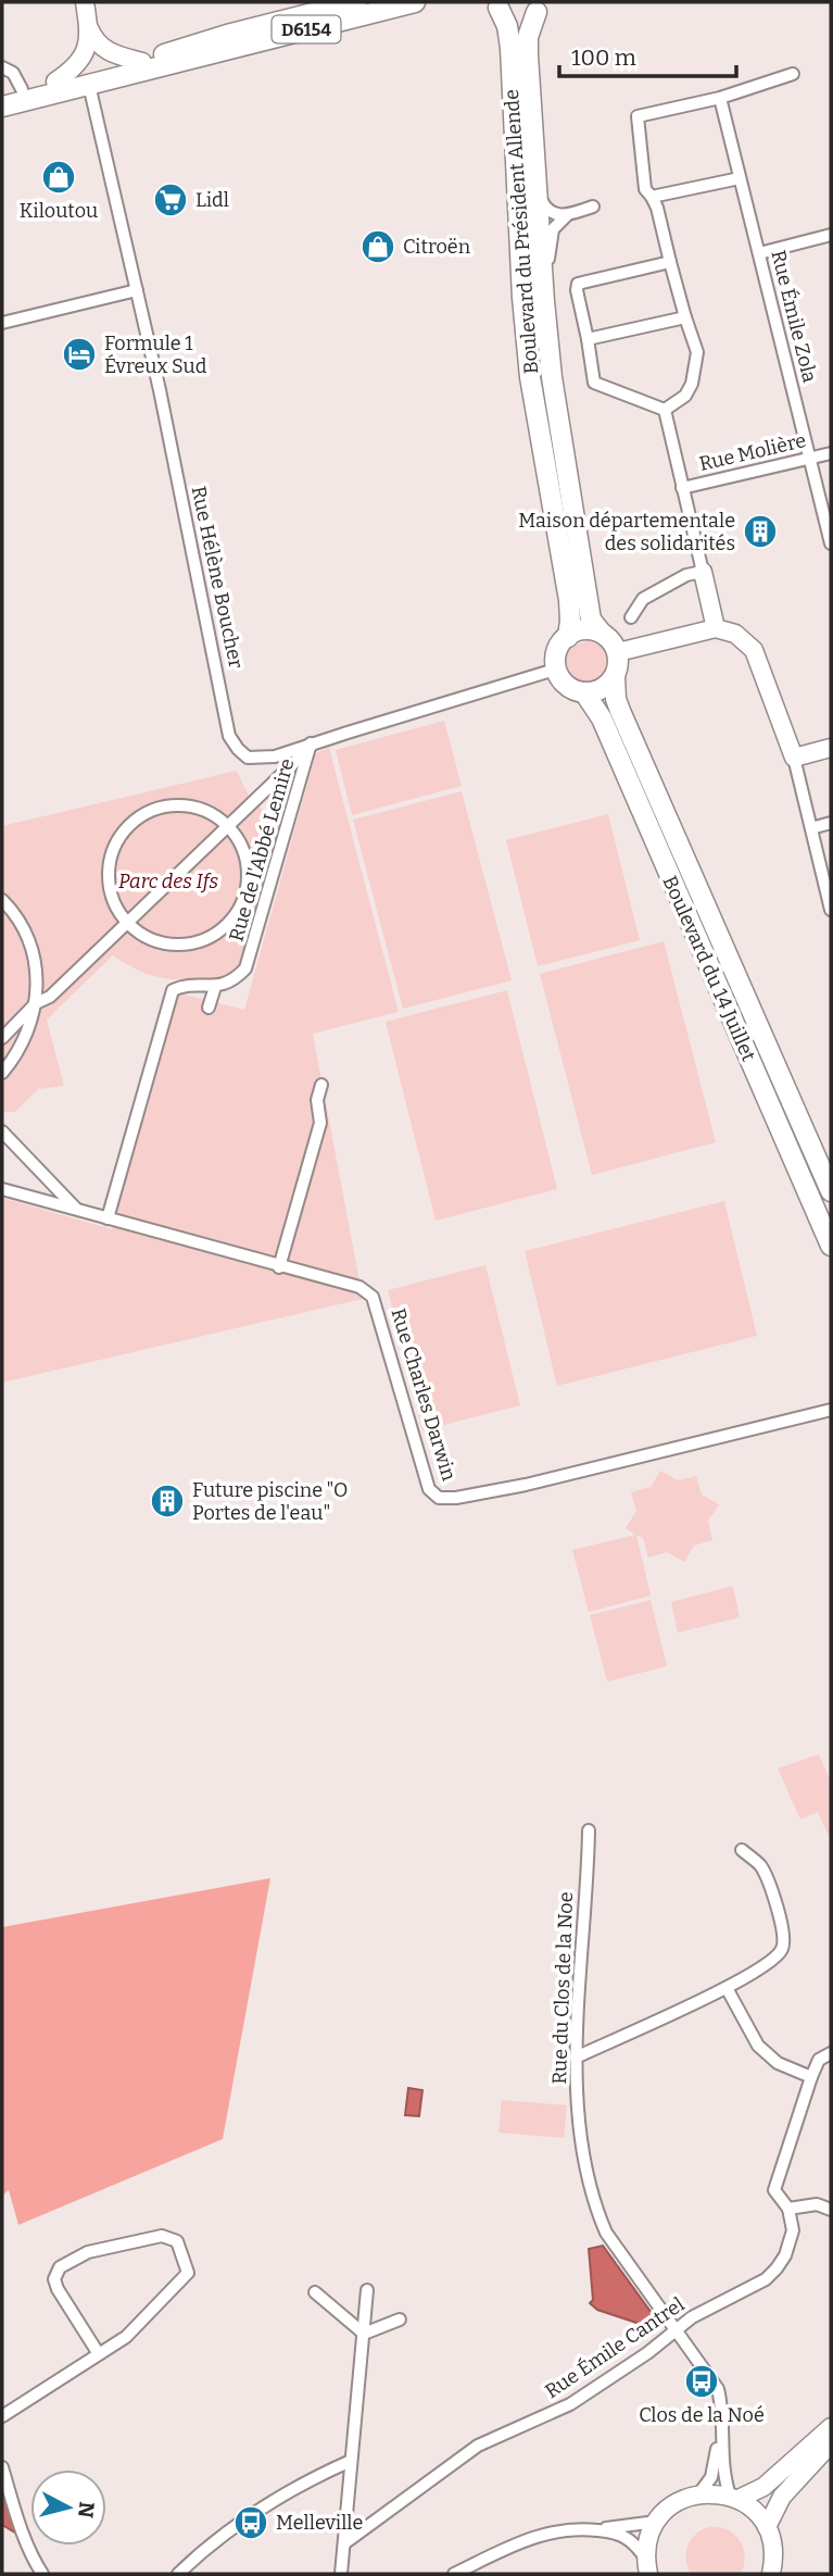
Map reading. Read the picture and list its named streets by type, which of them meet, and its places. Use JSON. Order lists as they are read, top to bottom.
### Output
{
  "streets": {
    "main road": ["D6154", "Boulevard du Président Allende", "Boulevard du 14 Juillet"],
    "street": [
      "Rue Émile Zola",
      "Rue Molière",
      "Rue Hélène Boucher",
      "Rue de l'Abbé Lemire",
      "Rue Charles Darwin",
      "Rue du Clos de la Noe",
      "Rue Émile Cantrel"
    ]
  },
  "crossings": [
    ["D6154", "Rue Hélène Boucher"],
    ["Boulevard du Président Allende", "Rue Hélène Boucher"],
    ["Boulevard du Président Allende", "Boulevard du 14 Juillet"],
    ["Rue Émile Zola", "Rue Molière"],
    ["Rue Hélène Boucher", "Rue de l'Abbé Lemire"],
    ["Rue Hélène Boucher", "Boulevard du 14 Juillet"],
    ["Rue du Clos de la Noe", "Rue Émile Cantrel"]
  ],
  "parks": ["Parc des Ifs"],
  "places": {
    "shop": ["Kiloutou", "Citroën"],
    "supermarket": ["Lidl"],
    "hotel": ["Formule 1 Évreux Sud"],
    "building": ["Maison départementale des solidarités", "Future piscine \"O Portes de l'eau\""],
    "bus stop": ["Clos de la Noé", "Melleville"]
  },
  "scale_bar": "100 m",
  "north": "right"
}
